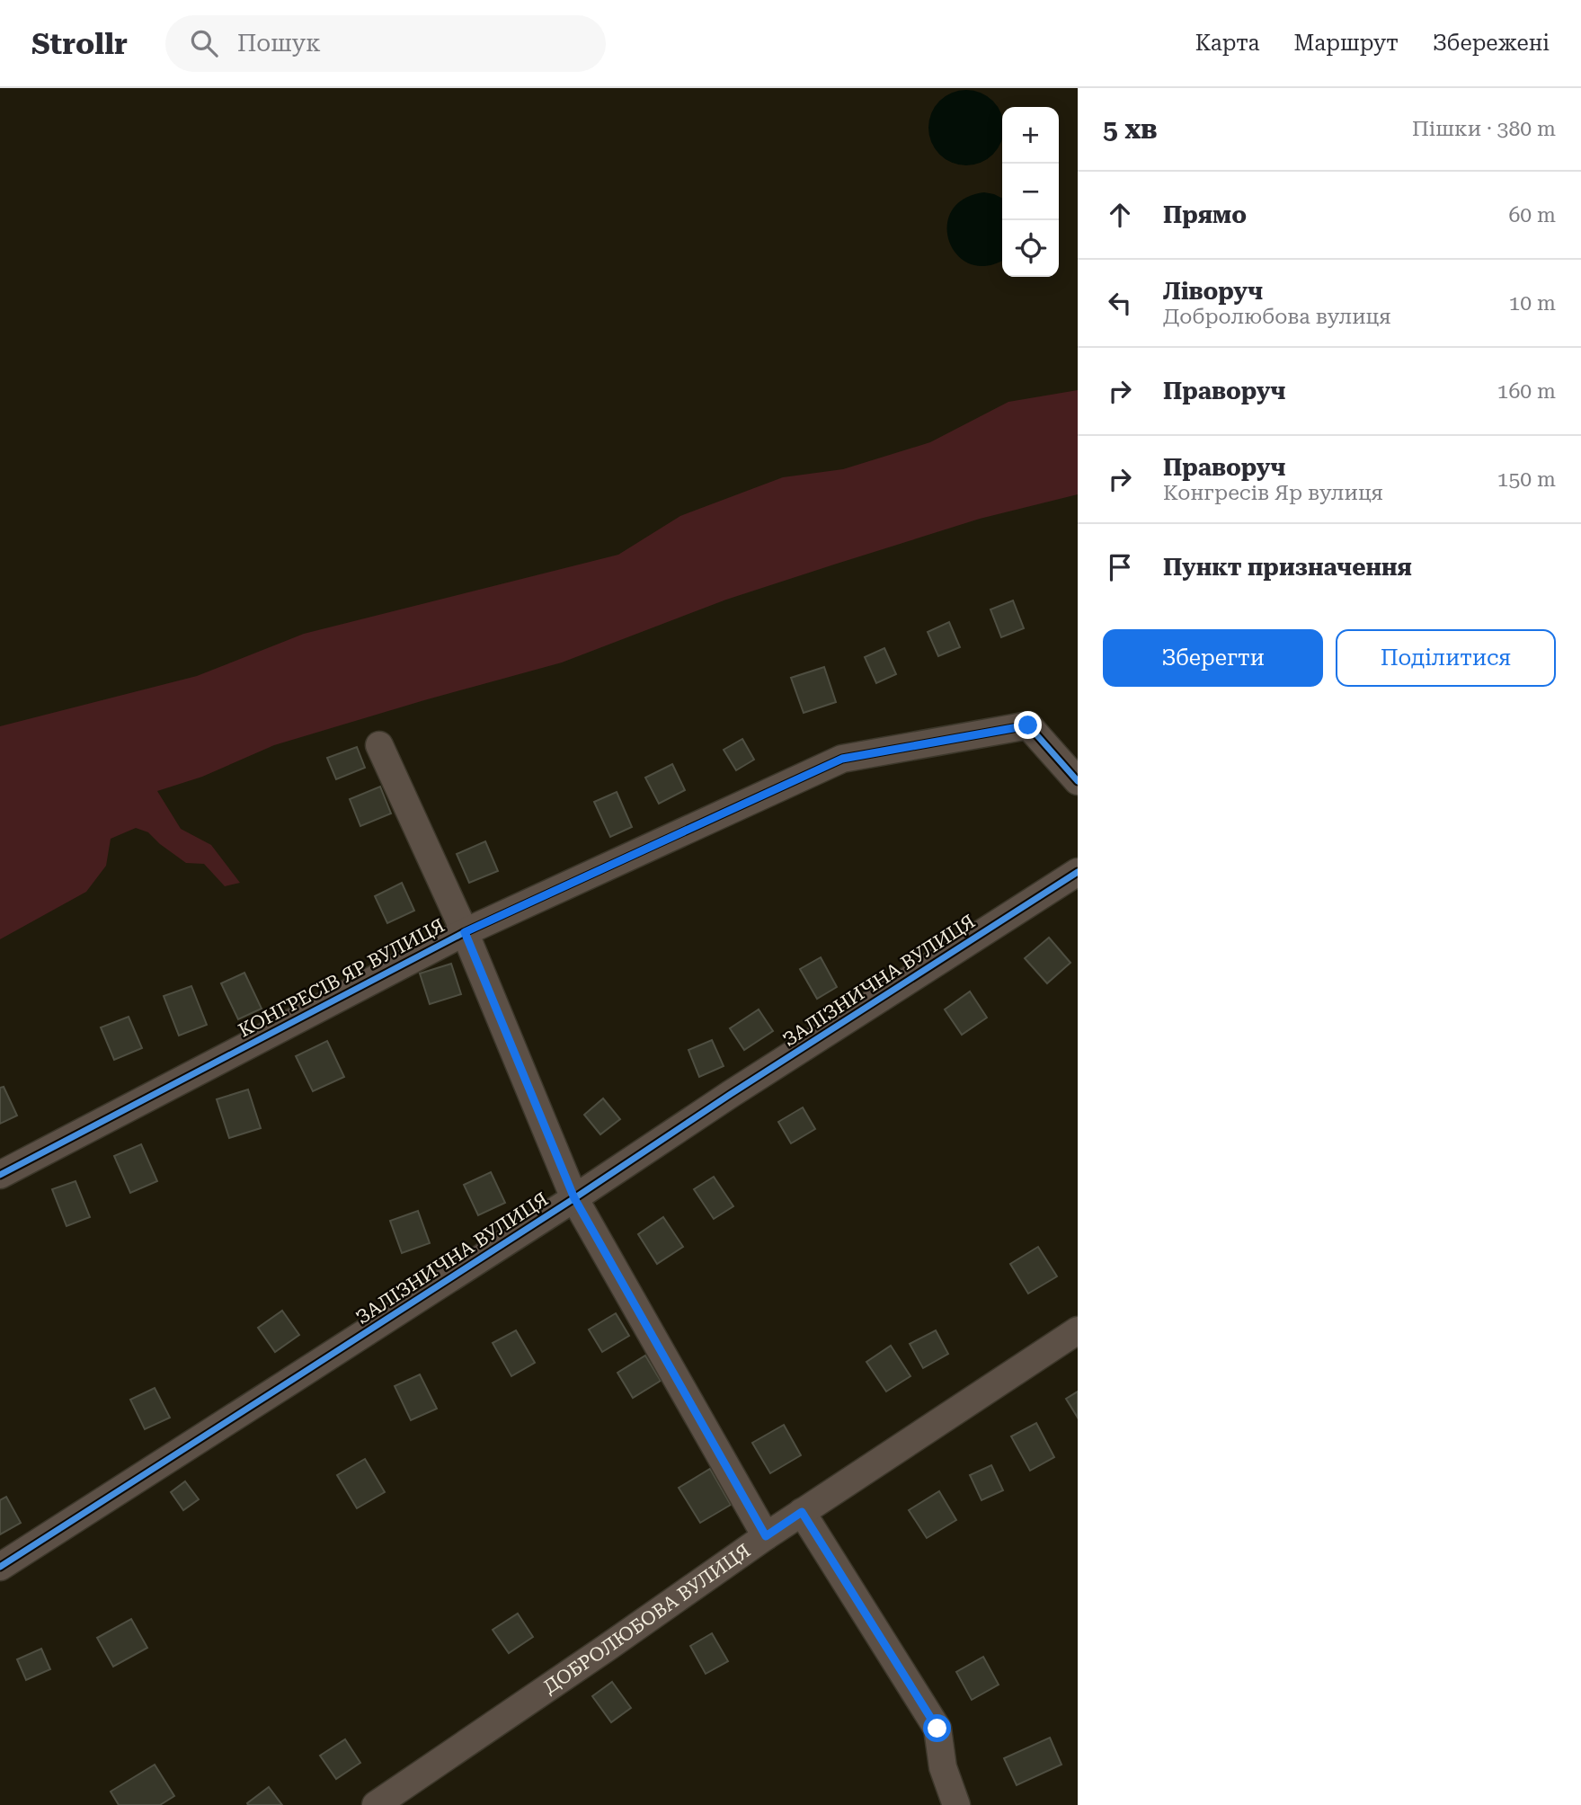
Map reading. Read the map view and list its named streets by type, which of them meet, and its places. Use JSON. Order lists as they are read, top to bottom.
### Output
{
  "streets": {
    "street": ["КОНГРЕСІВ ЯР ВУЛИЦЯ", "ЗАЛІЗНИЧНА ВУЛИЦЯ", "ДОБРОЛЮБОВА ВУЛИЦЯ"]
  },
  "page": {
    "header": "Strollr",
    "search": "Пошук",
    "nav": ["Карта", "Маршрут", "Збережені"],
    "heading": ["5 хв", "Пішки · 380 m"],
    "map_buttons": ["+", "−"],
    "list": [
      ["Прямо", "60 m"],
      ["Ліворуч", "Добролюбова вулиця", "10 m"],
      ["Праворуч", "160 m"],
      ["Праворуч", "Конгресів Яр вулиця", "150 m"],
      "Пункт призначення"
    ],
    "buttons": ["Зберегти", "Поділитися"]
  }
}
